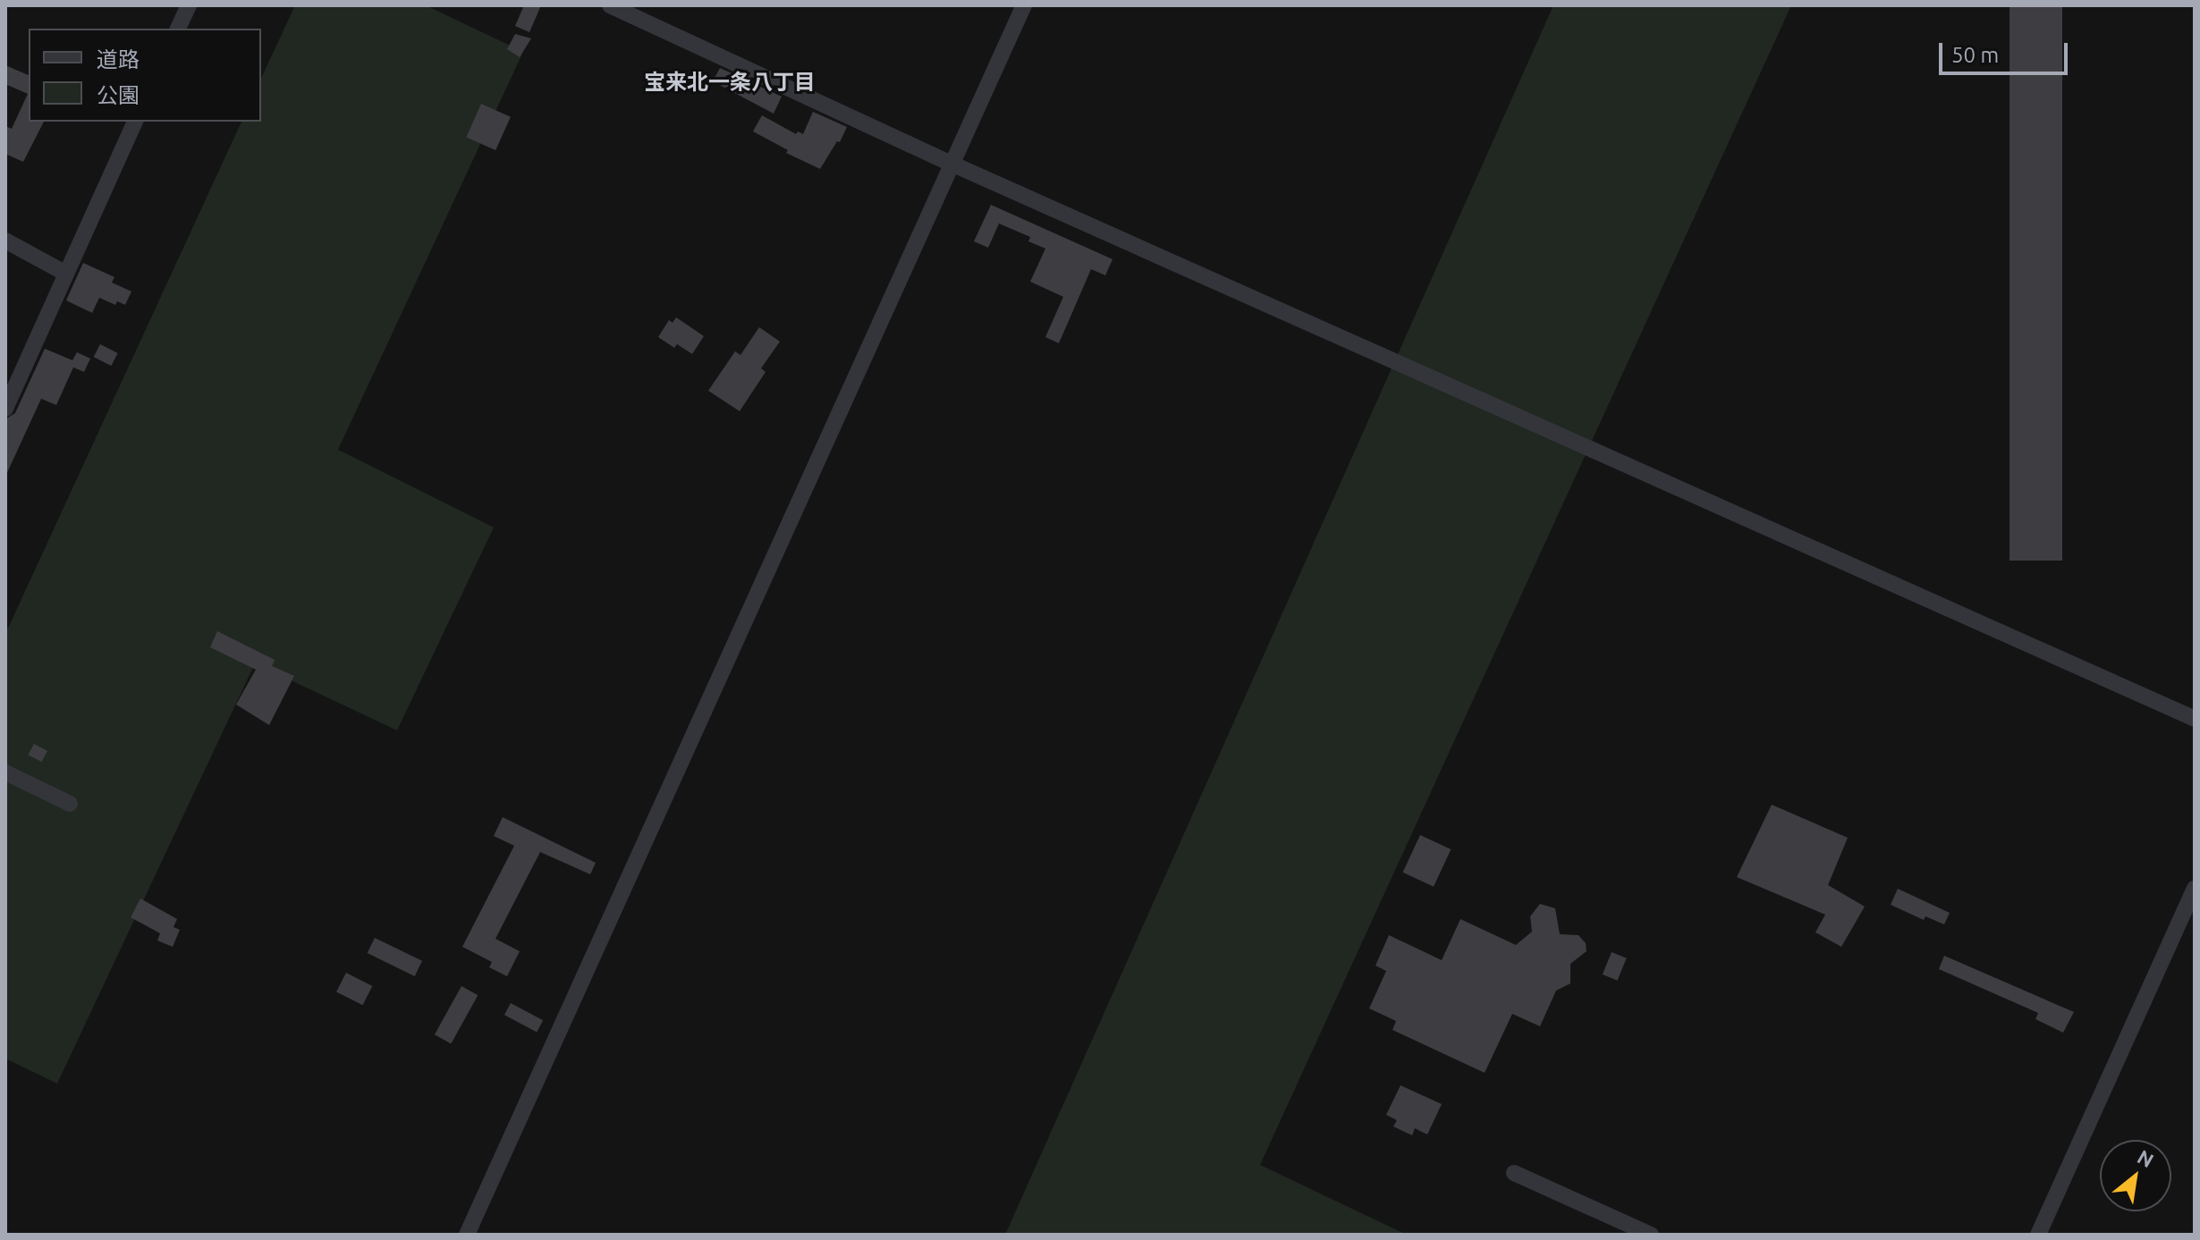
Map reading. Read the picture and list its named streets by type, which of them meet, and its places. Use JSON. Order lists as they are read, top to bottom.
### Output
{
  "districts": ["宝来北一条八丁目"],
  "legend": ["道路", "公園"],
  "scale_bar": "50 m",
  "north": "top right"
}
